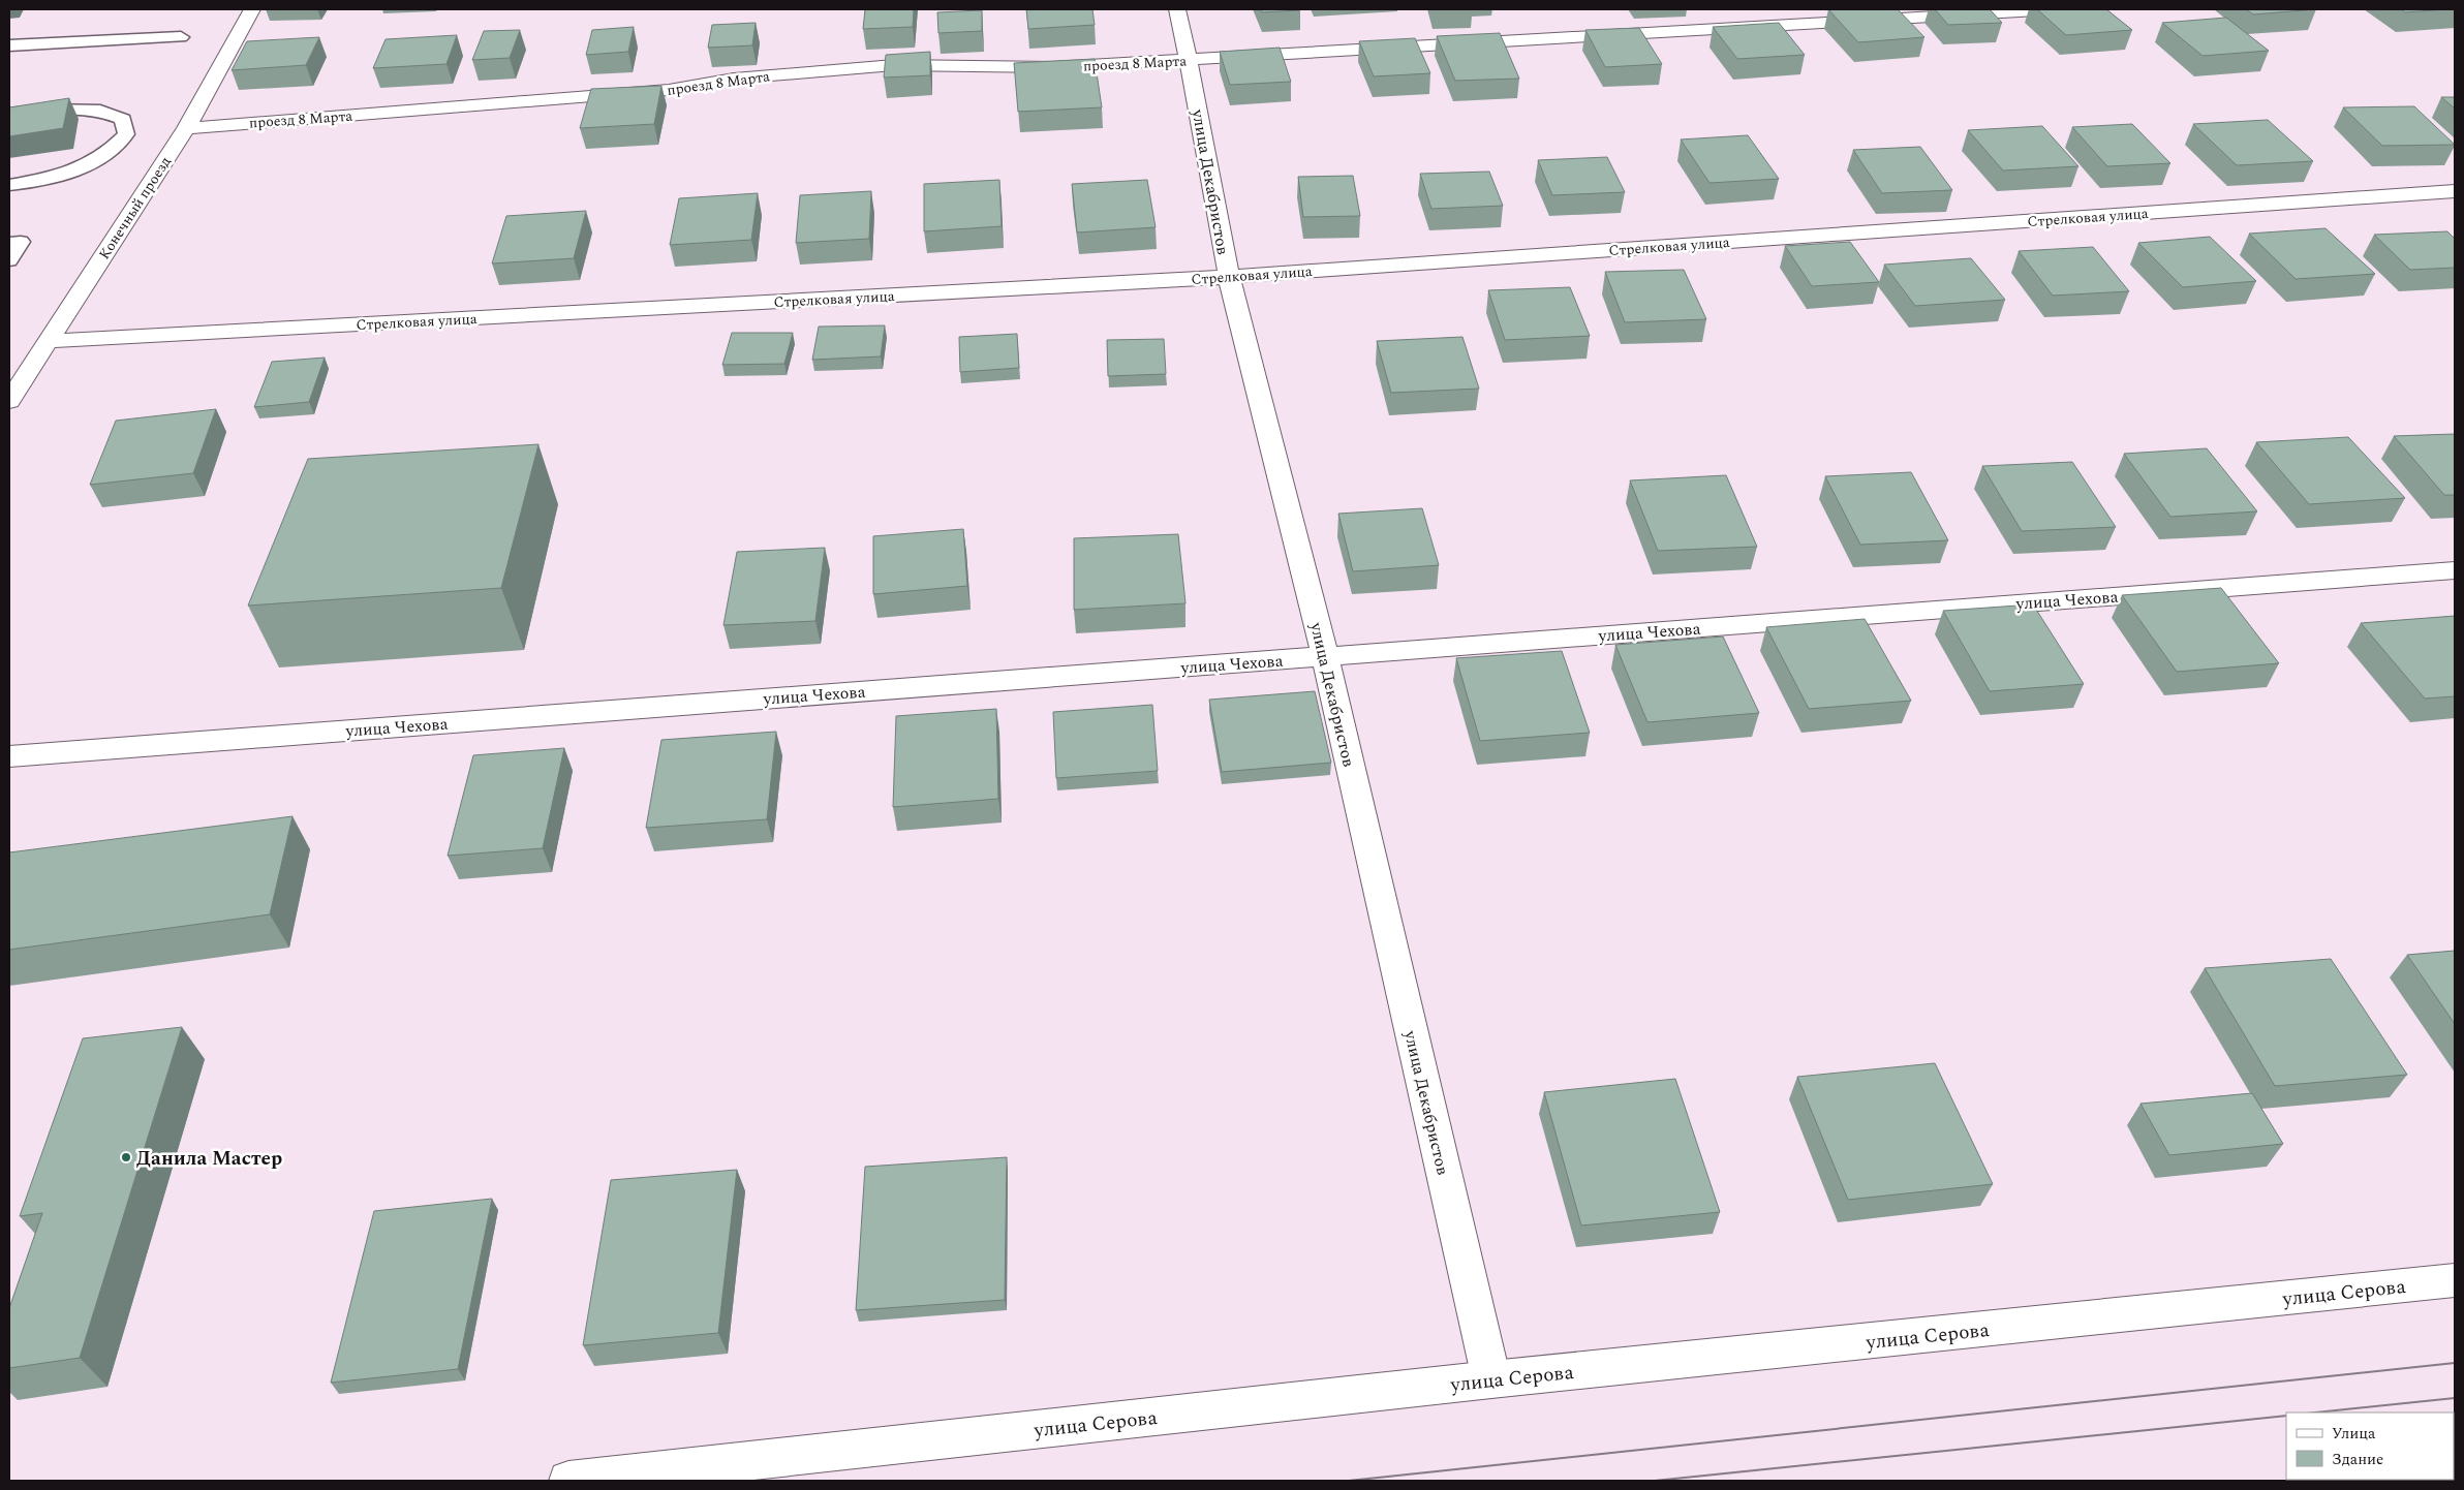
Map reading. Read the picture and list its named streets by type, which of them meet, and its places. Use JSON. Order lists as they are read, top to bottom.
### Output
{
  "streets": {
    "street": [
      "проезд 8 Марта",
      "улица Декабристов",
      "Конечный проезд",
      "Стрелковая улица",
      "улица Чехова",
      "улица Серова"
    ]
  },
  "crossings": [
    ["проезд 8 Марта", "улица Декабристов"],
    ["проезд 8 Марта", "Конечный проезд"],
    ["улица Декабристов", "Стрелковая улица"],
    ["улица Декабристов", "улица Чехова"],
    ["улица Декабристов", "улица Серова"],
    ["Конечный проезд", "Стрелковая улица"]
  ],
  "places": ["Данила Мастер"],
  "legend": ["Улица", "Здание"]
}
